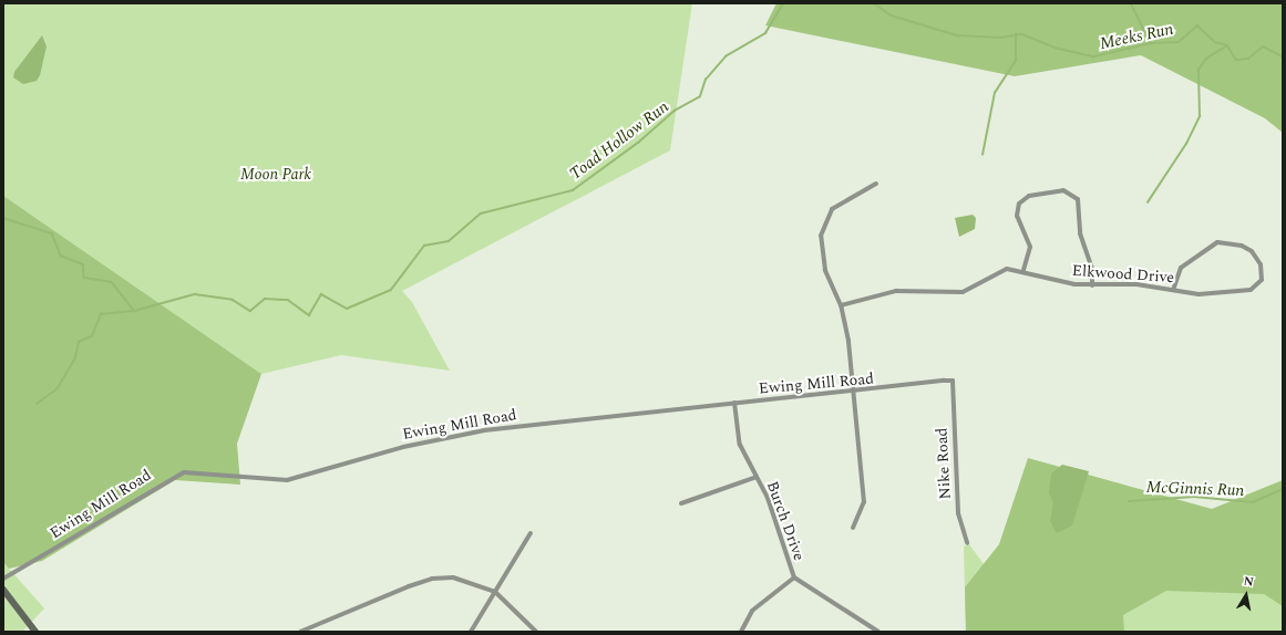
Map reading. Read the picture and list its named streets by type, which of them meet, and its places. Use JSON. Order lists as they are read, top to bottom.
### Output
{
  "streets": {
    "street": [
      "Elkwood Drive",
      "Ewing Mill Road",
      "Nike Road",
      "Burch Drive"
    ]
  },
  "crossings": [
    ["Ewing Mill Road", "Nike Road"],
    ["Ewing Mill Road", "Burch Drive"]
  ],
  "water": ["Meeks Run", "Toad Hollow Run", "McGinnis Run"],
  "parks": ["Moon Park"],
  "north": "top"
}
